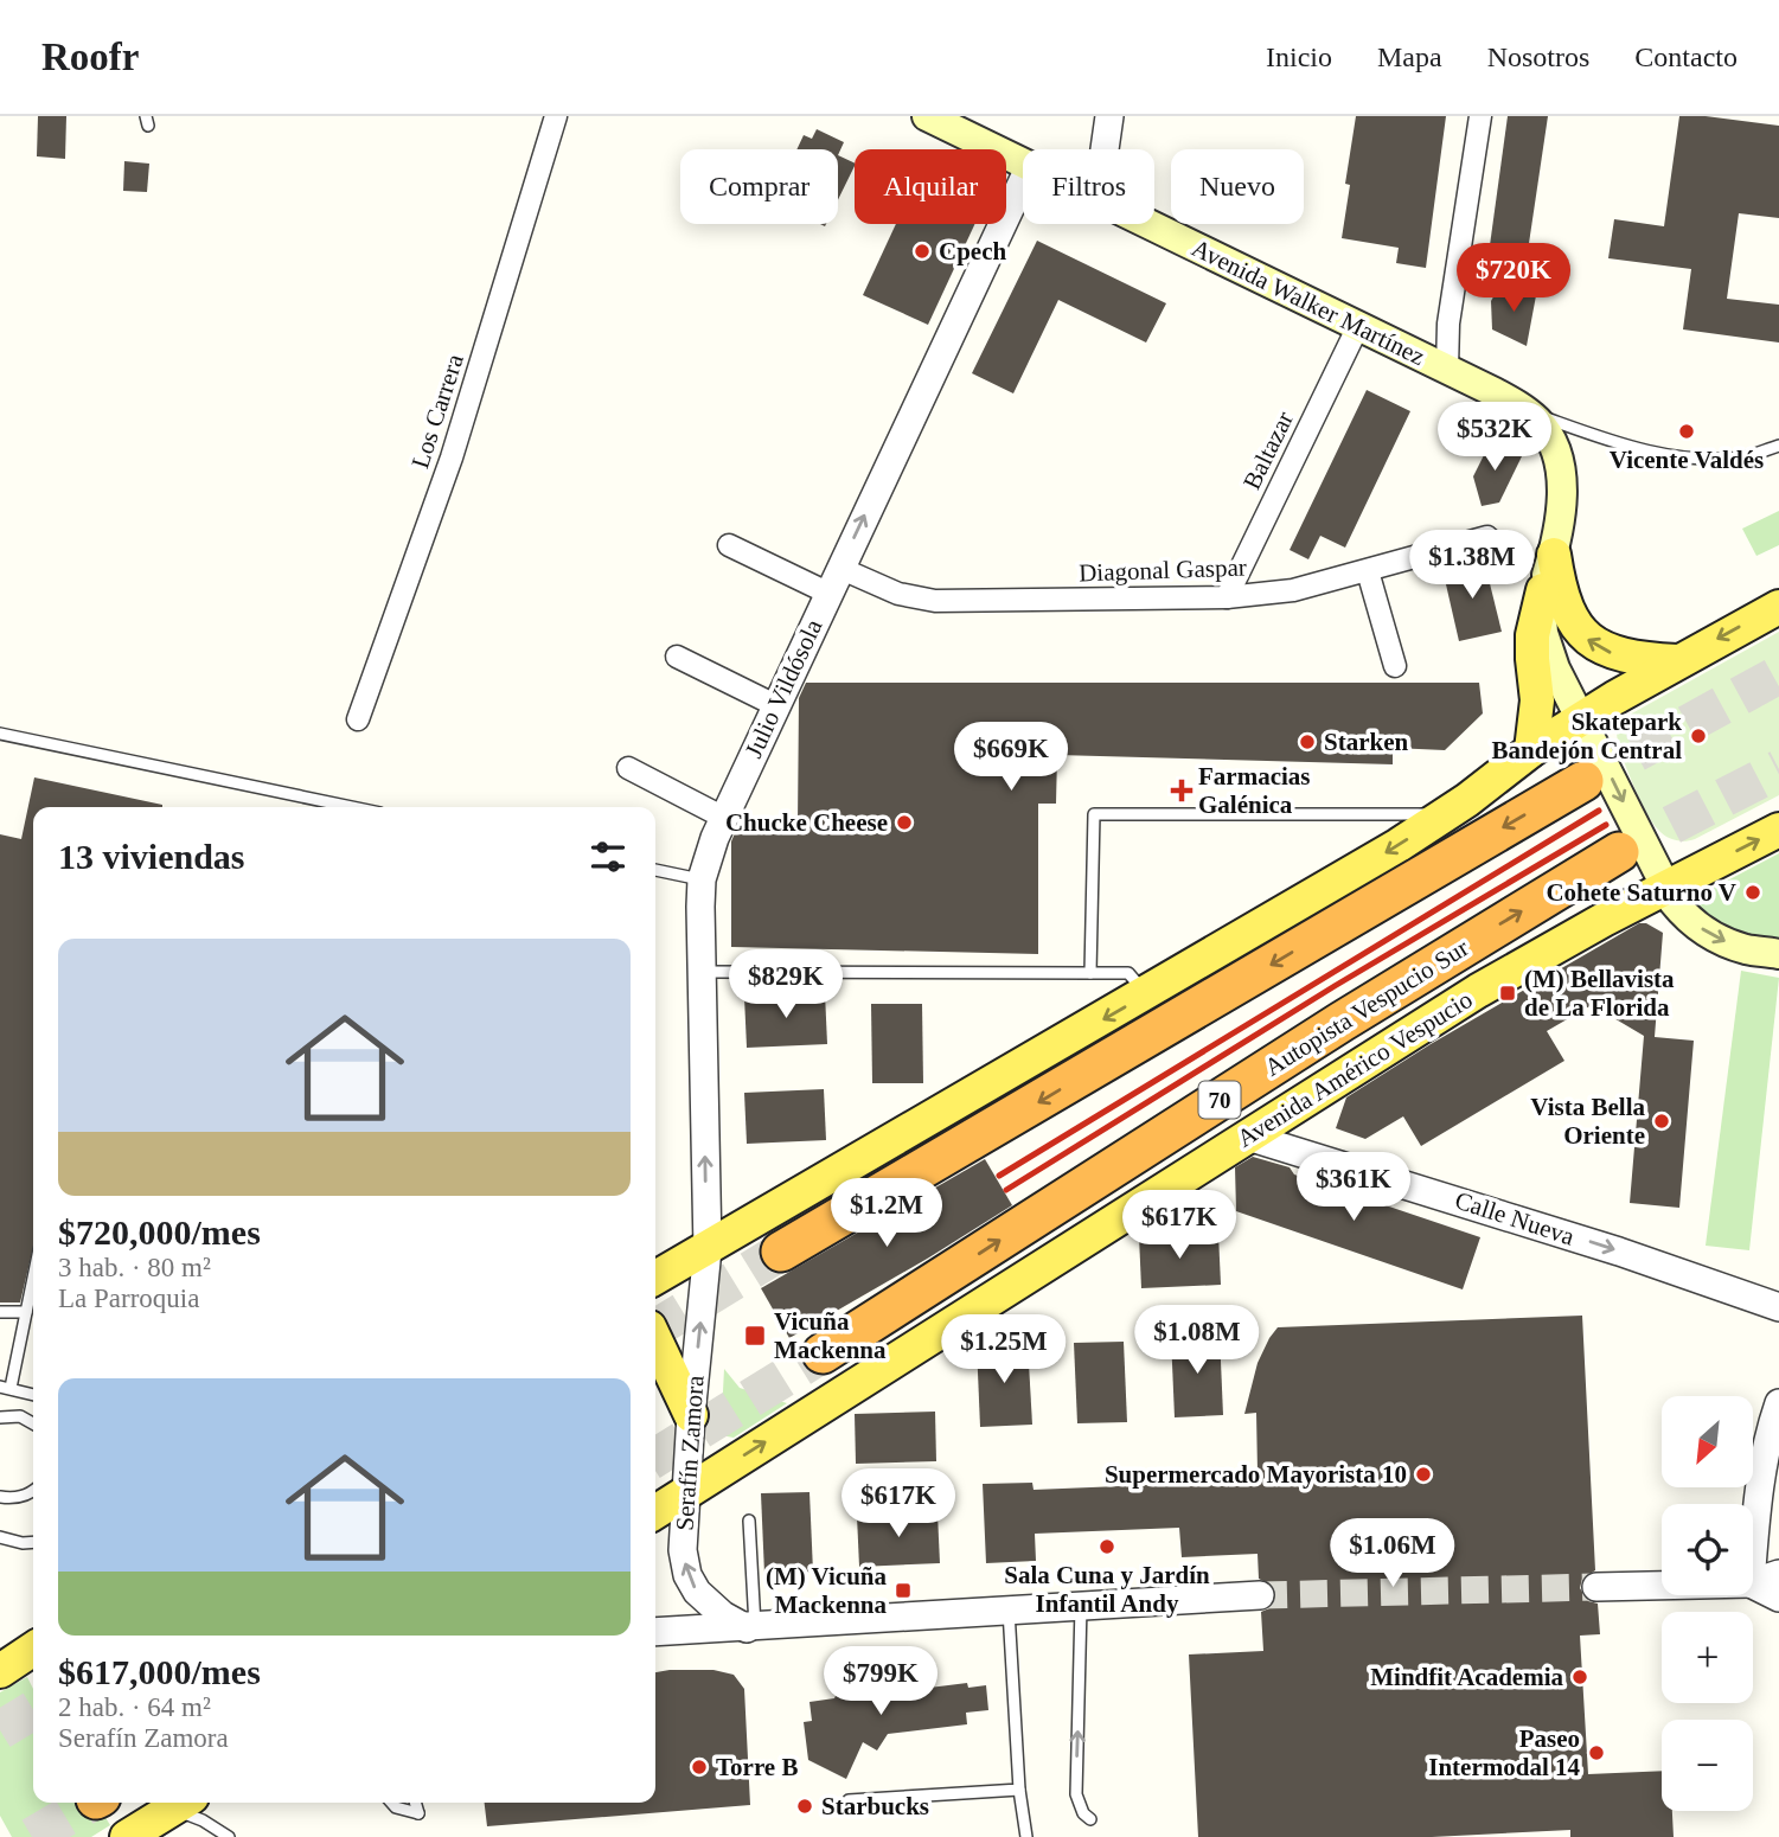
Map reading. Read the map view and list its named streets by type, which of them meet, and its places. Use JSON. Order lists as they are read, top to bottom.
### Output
{
  "streets": {
    "highway": ["Autopista Vespucio Sur", "70"],
    "main road": ["Avenida Walker Martínez", "Avenida Américo Vespucio"],
    "street": [
      "Los Carrera",
      "Baltazar",
      "Diagonal Gaspar",
      "Julio Vildósola",
      "Calle Nueva",
      "Serafín Zamora"
    ]
  },
  "crossings": [
    ["Avenida Walker Martínez", "Baltazar"],
    ["Avenida Walker Martínez", "Avenida Américo Vespucio"],
    ["Baltazar", "Diagonal Gaspar"],
    ["Diagonal Gaspar", "Julio Vildósola"],
    ["Julio Vildósola", "Serafín Zamora"],
    ["Avenida Américo Vespucio", "Calle Nueva"],
    ["Avenida Américo Vespucio", "Serafín Zamora"]
  ],
  "one_way": ["Julio Vildósola", "Calle Nueva", "Serafín Zamora"],
  "places": {
    "other": [
      "Cpech",
      "Vicente Valdés",
      "Skatepark Bandejón Central",
      "Starken",
      "Chucke Cheese",
      "Cohete Saturno V",
      "Vista Bella Oriente",
      "Supermercado Mayorista 10",
      "Sala Cuna y Jardín Infantil Andy",
      "Mindfit Academia",
      "Paseo Intermodal 14",
      "Torre B",
      "Starbucks"
    ],
    "health": ["Farmacias Galénica"],
    "transit": ["(M) Bellavista de La Florida", "Vicuña Mackenna", "(M) Vicuña Mackenna"]
  },
  "north": "bottom left",
  "page": {
    "header": "Roofr",
    "nav": [
      "Inicio",
      "Mapa",
      "Nosotros",
      "Contacto"
    ],
    "chip": [
      "Comprar",
      "Alquilar",
      "Filtros",
      "Nuevo"
    ],
    "price": [
      "$720K",
      "$532K",
      "$1.38M",
      "$669K",
      "$829K",
      "$361K",
      "$1.2M",
      "$617K",
      "$1.08M",
      "$1.25M",
      "$617K",
      "$1.06M",
      "$799K"
    ],
    "heading": "13 viviendas",
    "list": [
      {
        "name": "$720,000/mes",
        "note": "3 hab. · 80 m² · La Parroquia"
      },
      {
        "name": "$617,000/mes",
        "note": "2 hab. · 64 m² · Serafín Zamora"
      }
    ],
    "map_buttons": ["+", "−"]
  }
}
